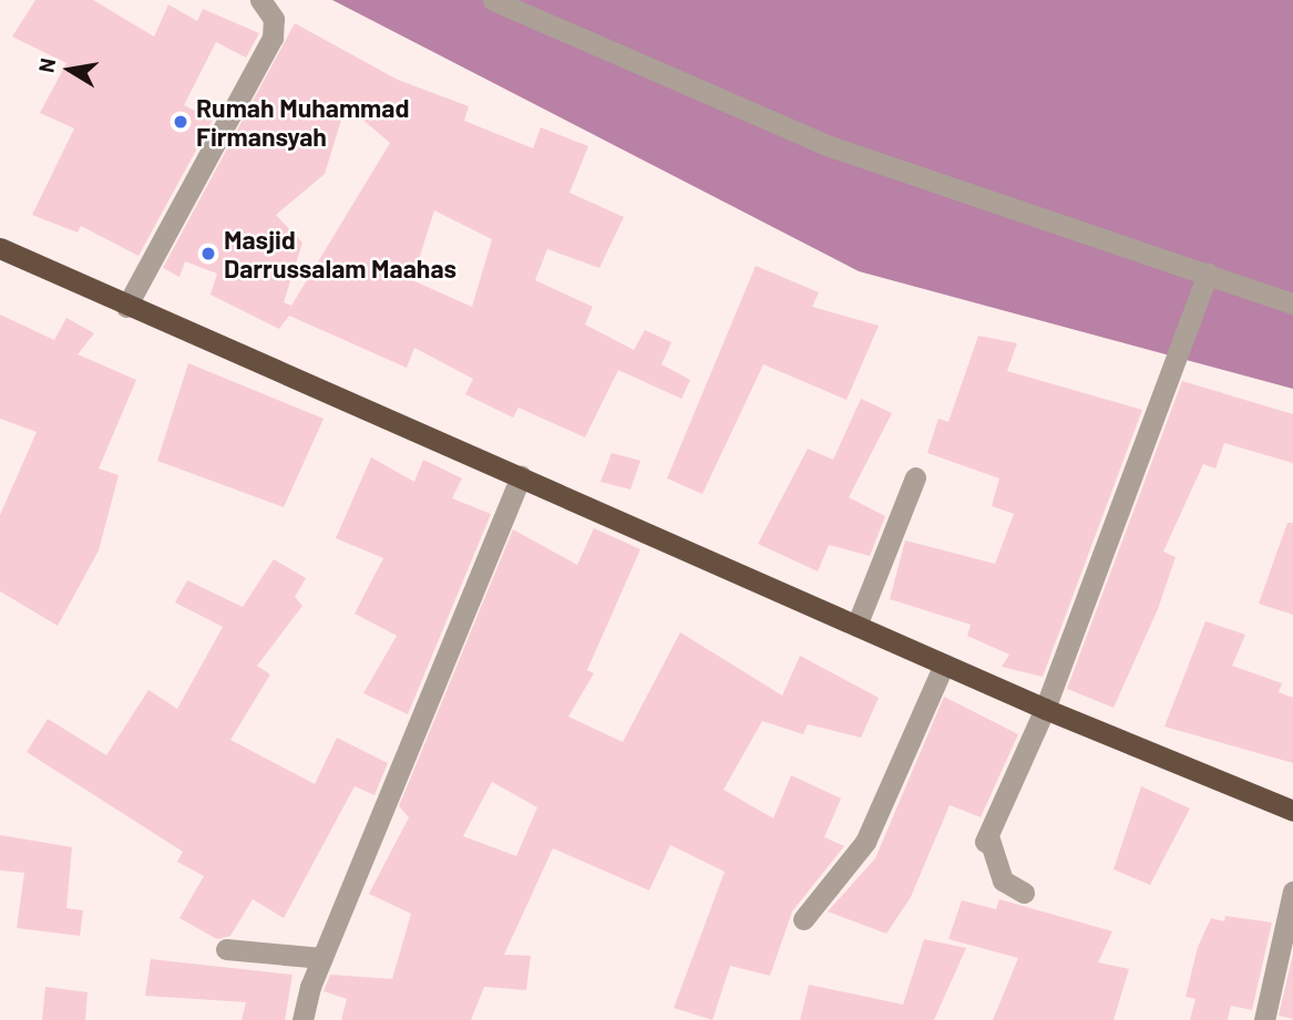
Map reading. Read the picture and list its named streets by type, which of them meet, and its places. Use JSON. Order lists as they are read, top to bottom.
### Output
{
  "places": ["Rumah Muhammad Firmansyah", "Masjid Darrussalam Maahas"],
  "north": "left"
}
